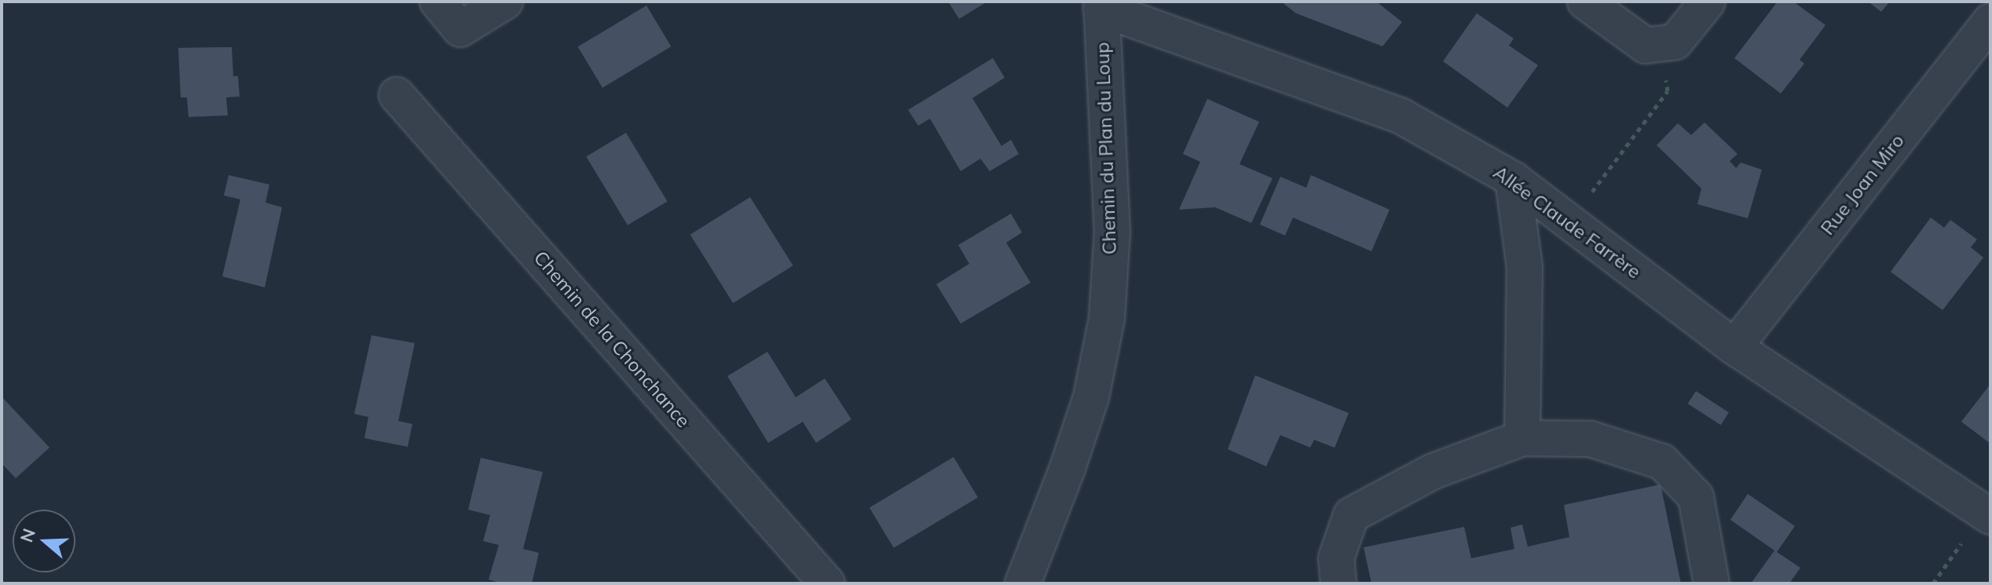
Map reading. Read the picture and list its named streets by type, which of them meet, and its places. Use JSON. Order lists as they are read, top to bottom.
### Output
{
  "streets": {
    "street": [
      "Chemin du Plan du Loup",
      "Rue Joan Miro",
      "Allée Claude Farrère",
      "Chemin de la Chonchance"
    ]
  },
  "crossings": [
    ["Chemin du Plan du Loup", "Allée Claude Farrère"],
    ["Rue Joan Miro", "Allée Claude Farrère"]
  ],
  "north": "left"
}
